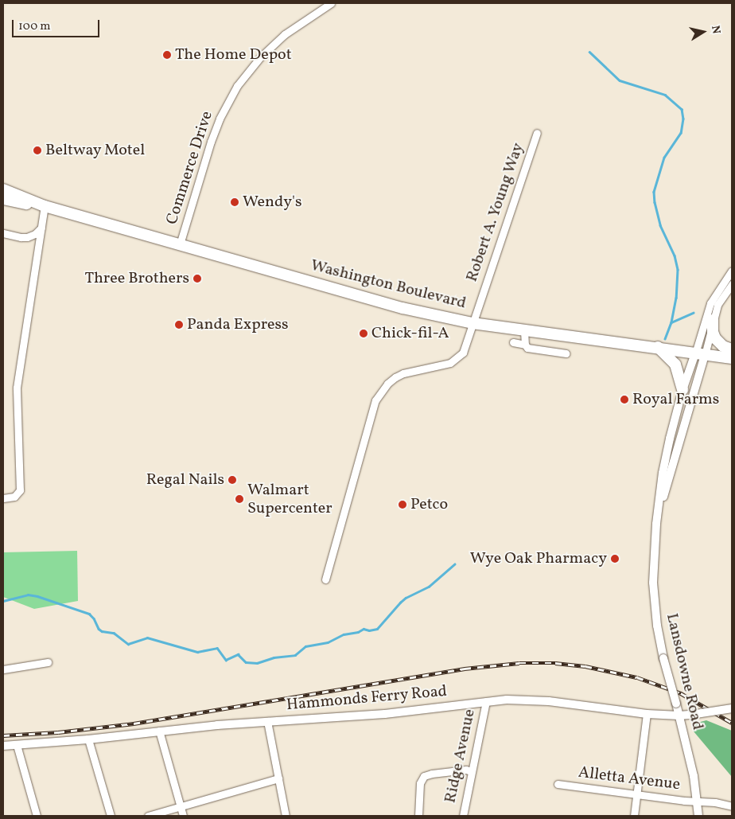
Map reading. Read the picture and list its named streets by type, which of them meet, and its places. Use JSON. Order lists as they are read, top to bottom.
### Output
{
  "streets": {
    "main road": ["Washington Boulevard"],
    "street": [
      "Commerce Drive",
      "Robert A. Young Way",
      "Lansdowne Road",
      "Hammonds Ferry Road",
      "Ridge Avenue",
      "Alletta Avenue"
    ]
  },
  "crossings": [
    ["Commerce Drive", "Washington Boulevard"],
    ["Robert A. Young Way", "Washington Boulevard"],
    ["Washington Boulevard", "Lansdowne Road"],
    ["Lansdowne Road", "Hammonds Ferry Road"],
    ["Lansdowne Road", "Alletta Avenue"],
    ["Hammonds Ferry Road", "Ridge Avenue"]
  ],
  "places": [
    "The Home Depot",
    "Beltway Motel",
    "Wendy's",
    "Three Brothers",
    "Panda Express",
    "Chick-fil-A",
    "Royal Farms",
    "Regal Nails",
    "Walmart Supercenter",
    "Petco",
    "Wye Oak Pharmacy"
  ],
  "scale_bar": "100 m",
  "north": "right"
}
